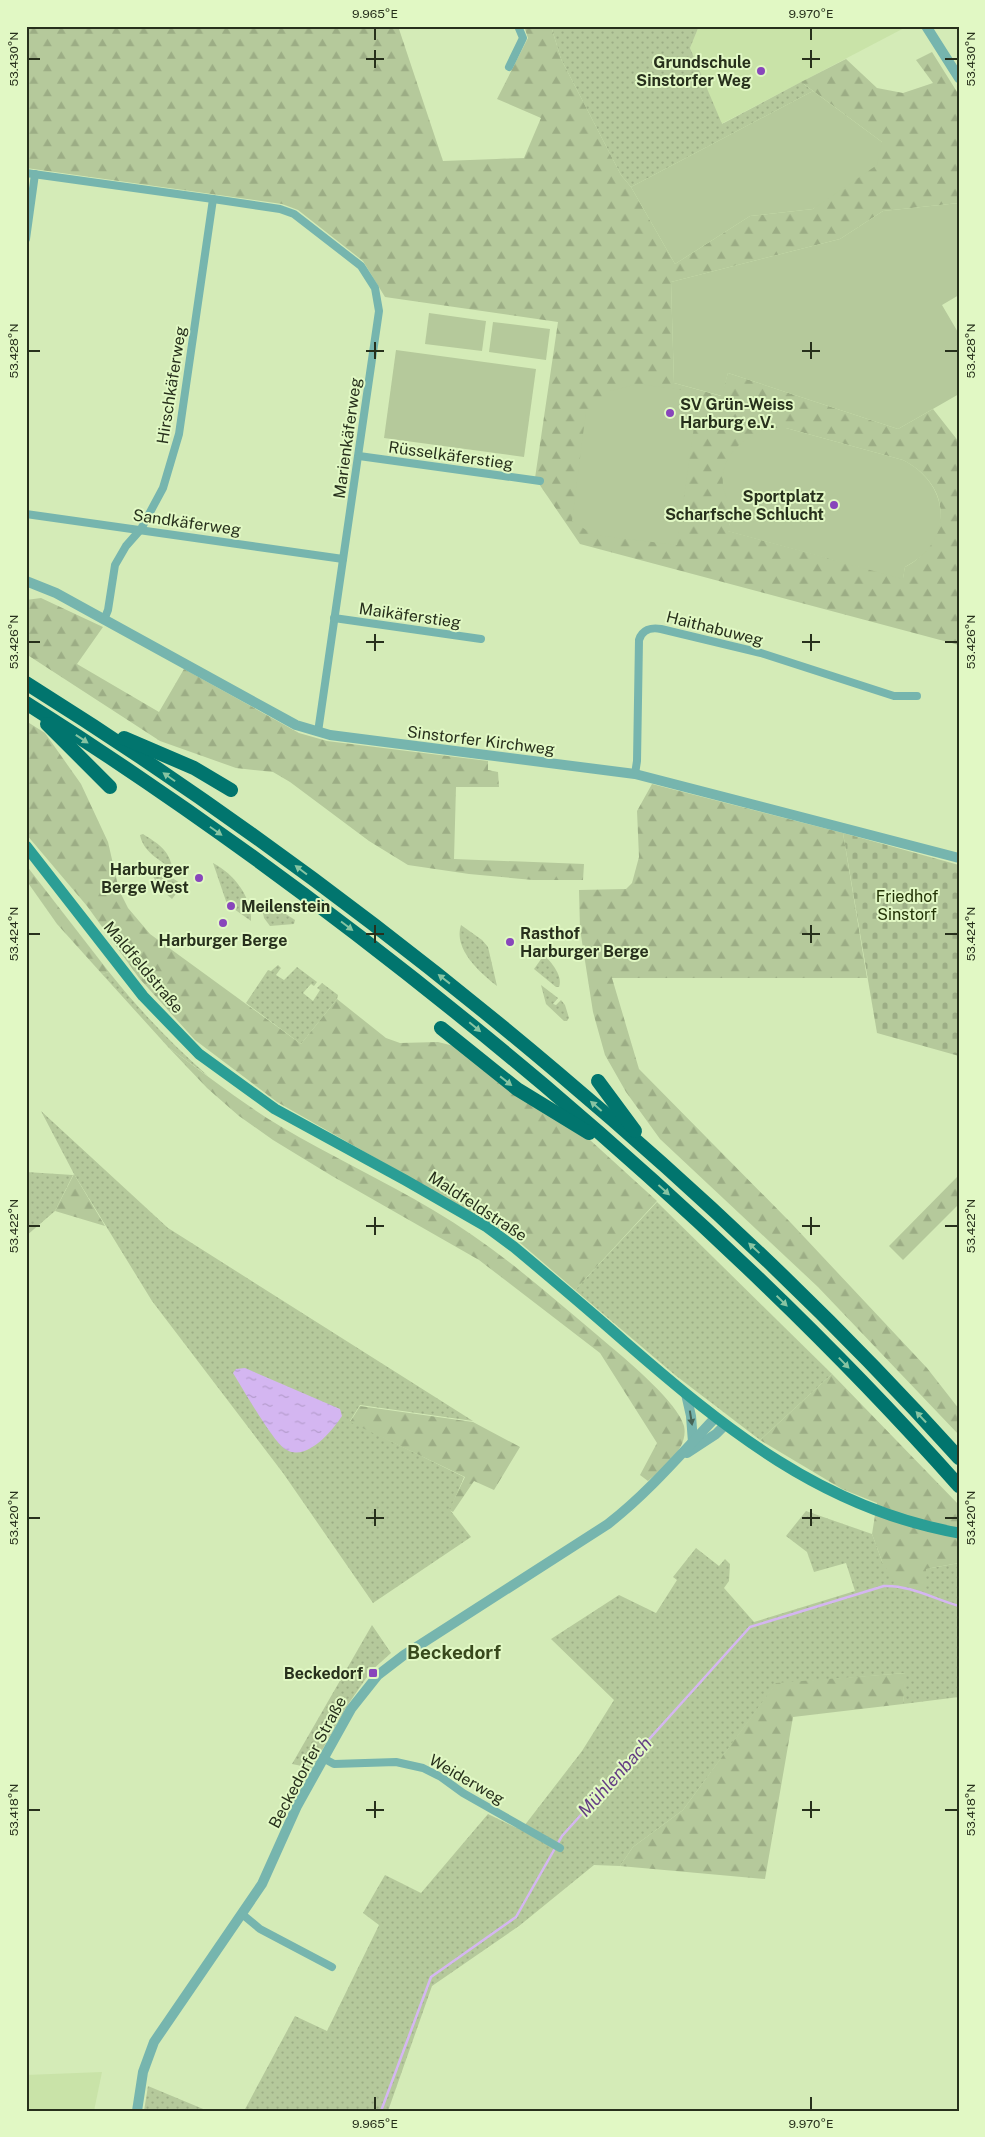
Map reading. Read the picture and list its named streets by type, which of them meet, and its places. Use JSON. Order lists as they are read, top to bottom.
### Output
{
  "streets": {
    "main road": ["Maldfeldstraße"],
    "street": [
      "Hirschkäferweg",
      "Marienkäferweg",
      "Rüsselkäferstieg",
      "Sandkäferweg",
      "Maikäferstieg",
      "Haithabuweg",
      "Sinstorfer Kirchweg",
      "Beckedorfer Straße",
      "Weiderweg"
    ]
  },
  "crossings": [
    ["Hirschkäferweg", "Marienkäferweg"],
    ["Hirschkäferweg", "Sandkäferweg"],
    ["Hirschkäferweg", "Sinstorfer Kirchweg"],
    ["Marienkäferweg", "Rüsselkäferstieg"],
    ["Marienkäferweg", "Sandkäferweg"],
    ["Marienkäferweg", "Maikäferstieg"],
    ["Marienkäferweg", "Sinstorfer Kirchweg"],
    ["Haithabuweg", "Sinstorfer Kirchweg"],
    ["Maldfeldstraße", "Beckedorfer Straße"],
    ["Beckedorfer Straße", "Weiderweg"]
  ],
  "districts": ["Beckedorf"],
  "water": ["Mühlenbach"],
  "parks": ["Friedhof Sinstorf"],
  "places": {
    "other": [
      "Grundschule Sinstorfer Weg",
      "SV Grün-Weiss Harburg e.V.",
      "Sportplatz Scharfsche Schlucht",
      "Harburger Berge West",
      "Meilenstein",
      "Harburger Berge",
      "Rasthof Harburger Berge"
    ],
    "transit": ["Beckedorf"]
  },
  "coordinates": [
    "9.965°E",
    "9.970°E",
    "53.430°N",
    "53.428°N",
    "53.426°N",
    "53.424°N",
    "53.422°N",
    "53.420°N",
    "53.418°N"
  ]
}
